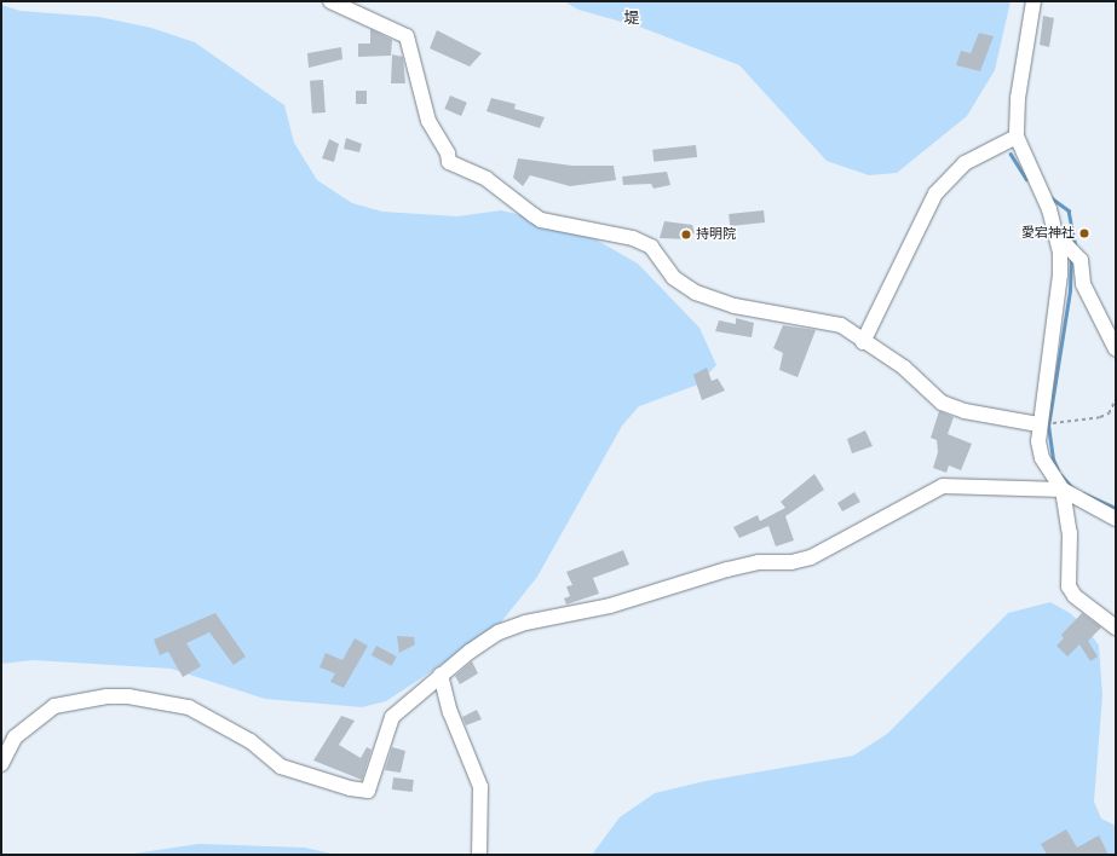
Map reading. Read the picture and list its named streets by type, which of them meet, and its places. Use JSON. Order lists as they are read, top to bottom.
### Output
{
  "districts": ["堤"],
  "places": ["愛宕神社", "持明院"]
}
